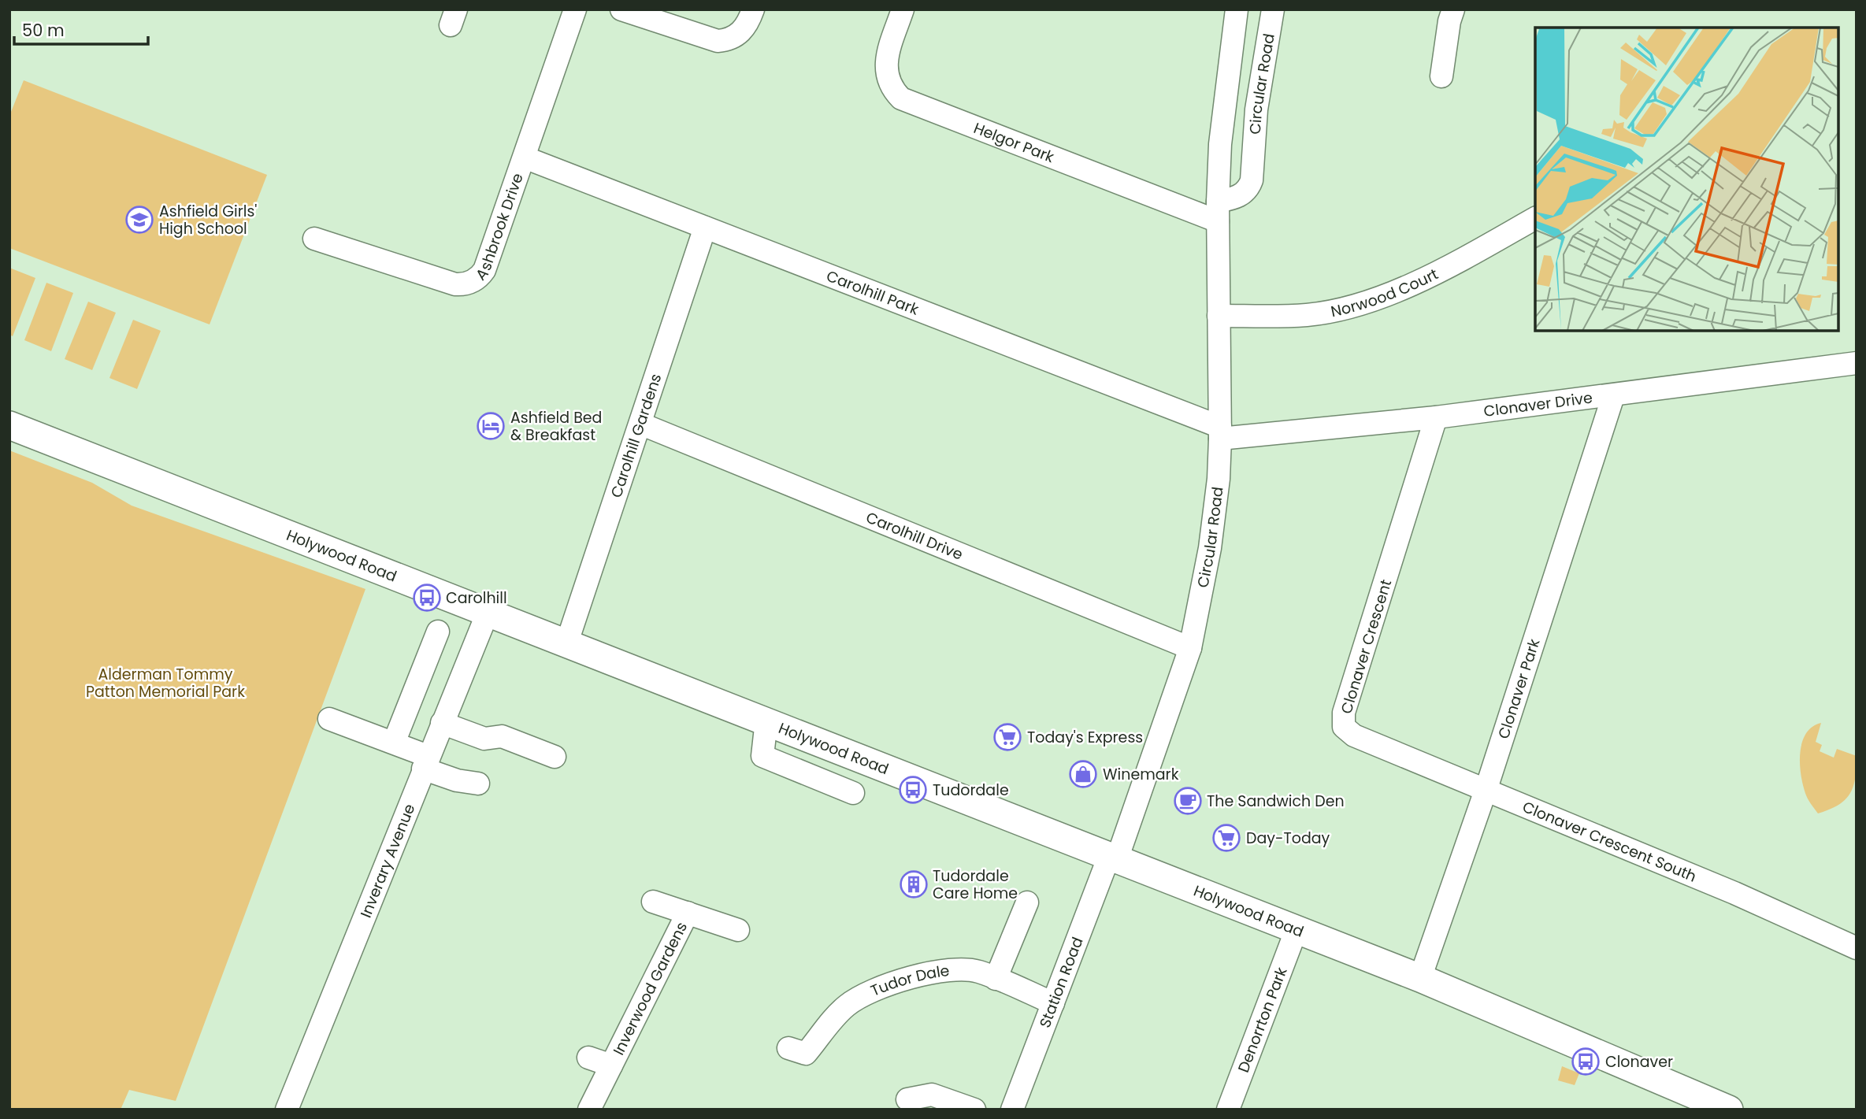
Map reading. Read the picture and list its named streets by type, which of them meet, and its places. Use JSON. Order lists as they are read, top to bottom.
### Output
{
  "streets": {
    "main road": ["Holywood Road"],
    "street": [
      "Circular Road",
      "Helgor Park",
      "Ashbrook Drive",
      "Norwood Court",
      "Carolhill Park",
      "Clonaver Drive",
      "Carolhill Gardens",
      "Carolhill Drive",
      "Clonaver Crescent",
      "Clonaver Park",
      "Clonaver Crescent South",
      "Inverary Avenue",
      "Tudor Dale",
      "Station Road",
      "Inverwood Gardens",
      "Denorrton Park"
    ]
  },
  "crossings": [
    ["Circular Road", "Helgor Park"],
    ["Circular Road", "Norwood Court"],
    ["Circular Road", "Carolhill Park"],
    ["Circular Road", "Clonaver Drive"],
    ["Circular Road", "Carolhill Drive"],
    ["Circular Road", "Holywood Road"],
    ["Circular Road", "Station Road"],
    ["Ashbrook Drive", "Carolhill Park"],
    ["Carolhill Park", "Clonaver Drive"],
    ["Carolhill Park", "Carolhill Gardens"],
    ["Clonaver Drive", "Clonaver Crescent"],
    ["Clonaver Drive", "Clonaver Park"],
    ["Carolhill Gardens", "Carolhill Drive"],
    ["Carolhill Gardens", "Holywood Road"],
    ["Holywood Road", "Clonaver Park"],
    ["Holywood Road", "Inverary Avenue"],
    ["Holywood Road", "Station Road"],
    ["Holywood Road", "Denorrton Park"],
    ["Clonaver Crescent", "Clonaver Park"],
    ["Clonaver Crescent", "Clonaver Crescent South"],
    ["Clonaver Park", "Clonaver Crescent South"],
    ["Tudor Dale", "Station Road"]
  ],
  "parks": ["Alderman Tommy Patton Memorial Park"],
  "places": {
    "school or university": ["Ashfield Girls' High School"],
    "hotel": ["Ashfield Bed & Breakfast"],
    "bus stop": ["Carolhill", "Tudordale", "Clonaver"],
    "supermarket": ["Today's Express", "Day-Today"],
    "shop": ["Winemark"],
    "cafe": ["The Sandwich Den"],
    "building": ["Tudordale Care Home"]
  },
  "scale_bar": "50 m"
}
